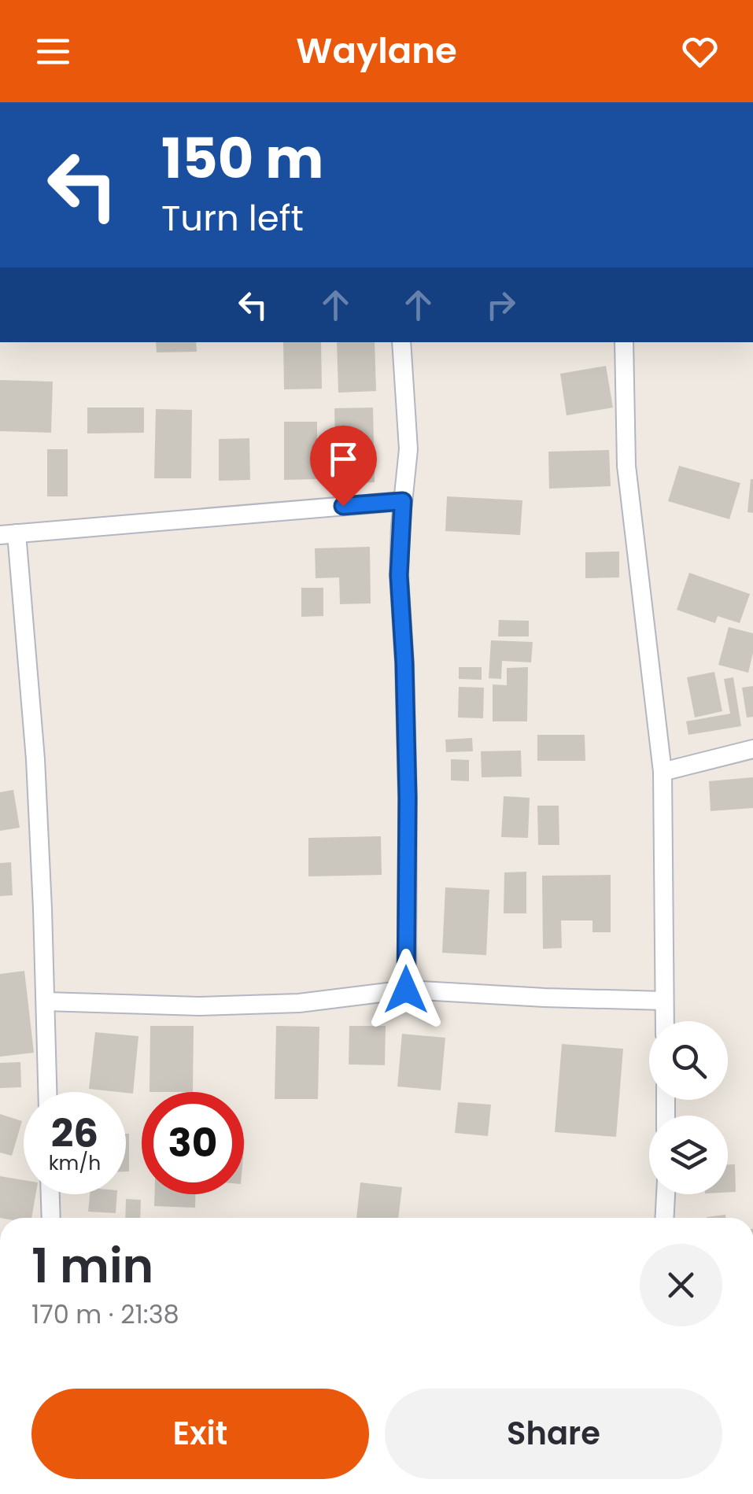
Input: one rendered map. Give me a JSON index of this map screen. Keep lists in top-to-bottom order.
{
  "page": {
    "header": "Waylane",
    "turn": ["150 m", "Turn left"],
    "speed": "26 km/h",
    "limit": "30",
    "heading": ["1 min", "170 m · 21:38"],
    "buttons": ["Exit", "Share"]
  }
}
